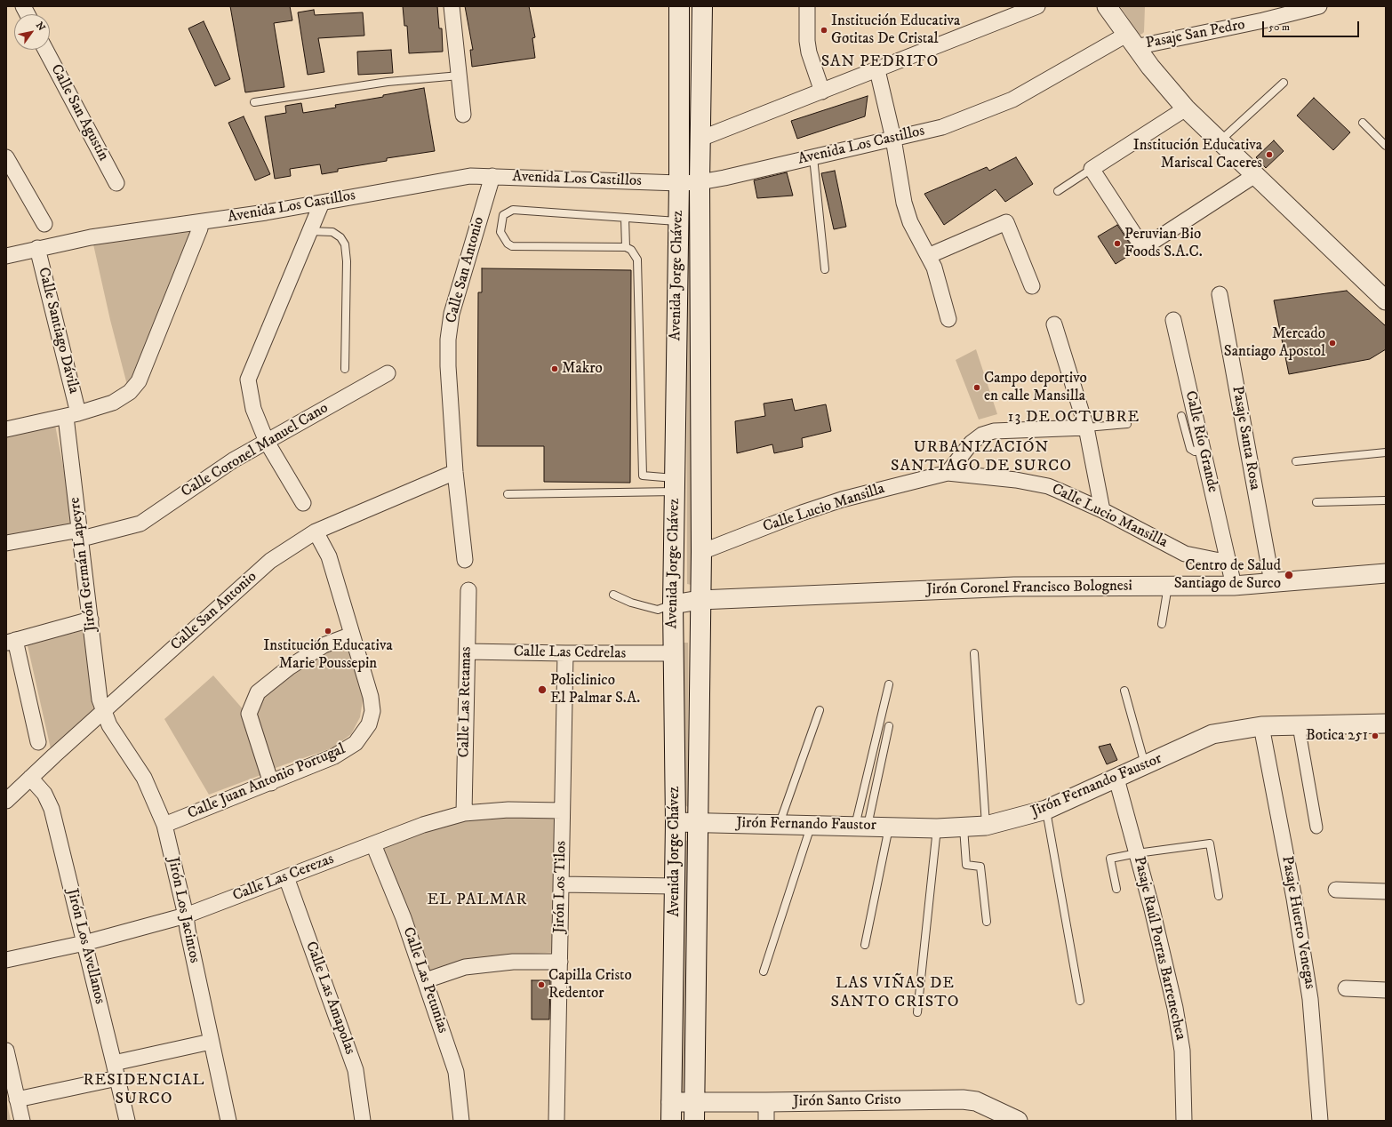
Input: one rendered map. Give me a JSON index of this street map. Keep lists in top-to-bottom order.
{
  "streets": {
    "main road": ["Avenida Jorge Chávez"],
    "street": [
      "Pasaje San Pedro",
      "Calle San Agustín",
      "Avenida Los Castillos",
      "Calle San Antonio",
      "Calle Santiago Dávila",
      "Pasaje Santa Rosa",
      "Calle Río Grande",
      "Calle Coronel Manuel Cano",
      "Calle Lucio Mansilla",
      "Jirón Germán Lapeyre",
      "Jirón Coronel Francisco Bolognesi",
      "Calle Las Cedrelas",
      "Calle Las Retamas",
      "Calle Juan Antonio Portugal",
      "Jirón Fernando Faustor",
      "Calle Las Cerezas",
      "Jirón Los Tilos",
      "Jirón Los Jacintos",
      "Pasaje Huerto Venegas",
      "Jirón Los Avellanos",
      "Pasaje Raúl Porras Barrenechea",
      "Calle Las Petunias",
      "Calle Las Amapolas",
      "Jirón Santo Cristo"
    ]
  },
  "crossings": [
    ["Pasaje San Pedro", "Avenida Los Castillos"],
    ["Avenida Los Castillos", "Calle San Antonio"],
    ["Avenida Los Castillos", "Avenida Jorge Chávez"],
    ["Avenida Los Castillos", "Calle Santiago Dávila"],
    ["Calle San Antonio", "Jirón Germán Lapeyre"],
    ["Calle San Antonio", "Calle Juan Antonio Portugal"],
    ["Calle San Antonio", "Jirón Los Jacintos"],
    ["Calle San Antonio", "Jirón Los Avellanos"],
    ["Avenida Jorge Chávez", "Calle Lucio Mansilla"],
    ["Avenida Jorge Chávez", "Jirón Coronel Francisco Bolognesi"],
    ["Avenida Jorge Chávez", "Calle Las Cedrelas"],
    ["Avenida Jorge Chávez", "Jirón Fernando Faustor"],
    ["Avenida Jorge Chávez", "Jirón Santo Cristo"],
    ["Calle Santiago Dávila", "Jirón Germán Lapeyre"],
    ["Pasaje Santa Rosa", "Jirón Coronel Francisco Bolognesi"],
    ["Calle Río Grande", "Calle Lucio Mansilla"],
    ["Calle Coronel Manuel Cano", "Jirón Germán Lapeyre"],
    ["Jirón Germán Lapeyre", "Jirón Los Jacintos"],
    ["Calle Las Cedrelas", "Calle Las Retamas"],
    ["Calle Las Cedrelas", "Jirón Los Tilos"],
    ["Calle Las Retamas", "Calle Las Cerezas"],
    ["Calle Juan Antonio Portugal", "Jirón Los Jacintos"],
    ["Jirón Fernando Faustor", "Pasaje Huerto Venegas"],
    ["Jirón Fernando Faustor", "Pasaje Raúl Porras Barrenechea"],
    ["Calle Las Cerezas", "Jirón Los Tilos"],
    ["Calle Las Cerezas", "Jirón Los Jacintos"],
    ["Calle Las Cerezas", "Jirón Los Avellanos"],
    ["Calle Las Cerezas", "Calle Las Petunias"],
    ["Calle Las Cerezas", "Calle Las Amapolas"]
  ],
  "districts": [
    "SAN PEDRITO",
    "13 DE OCTUBRE",
    "URBANIZACIÓN SANTIAGO DE SURCO",
    "EL PALMAR",
    "LAS VIÑAS DE SANTO CRISTO",
    "RESIDENCIAL SURCO"
  ],
  "places": [
    "Institución Educativa Gotitas De Cristal",
    "Institución Educativa Mariscal Caceres",
    "Peruvian Bio Foods S.A.C.",
    "Mercado Santiago Apostol",
    "Makro",
    "Campo deportivo en calle Mansilla",
    "Centro de Salud Santiago de Surco",
    "Institución Educativa Marie Poussepin",
    "Policlinico El Palmar S.A.",
    "Botica 251",
    "Capilla Cristo Redentor"
  ],
  "scale_bar": "50 m",
  "north": "top right"
}
